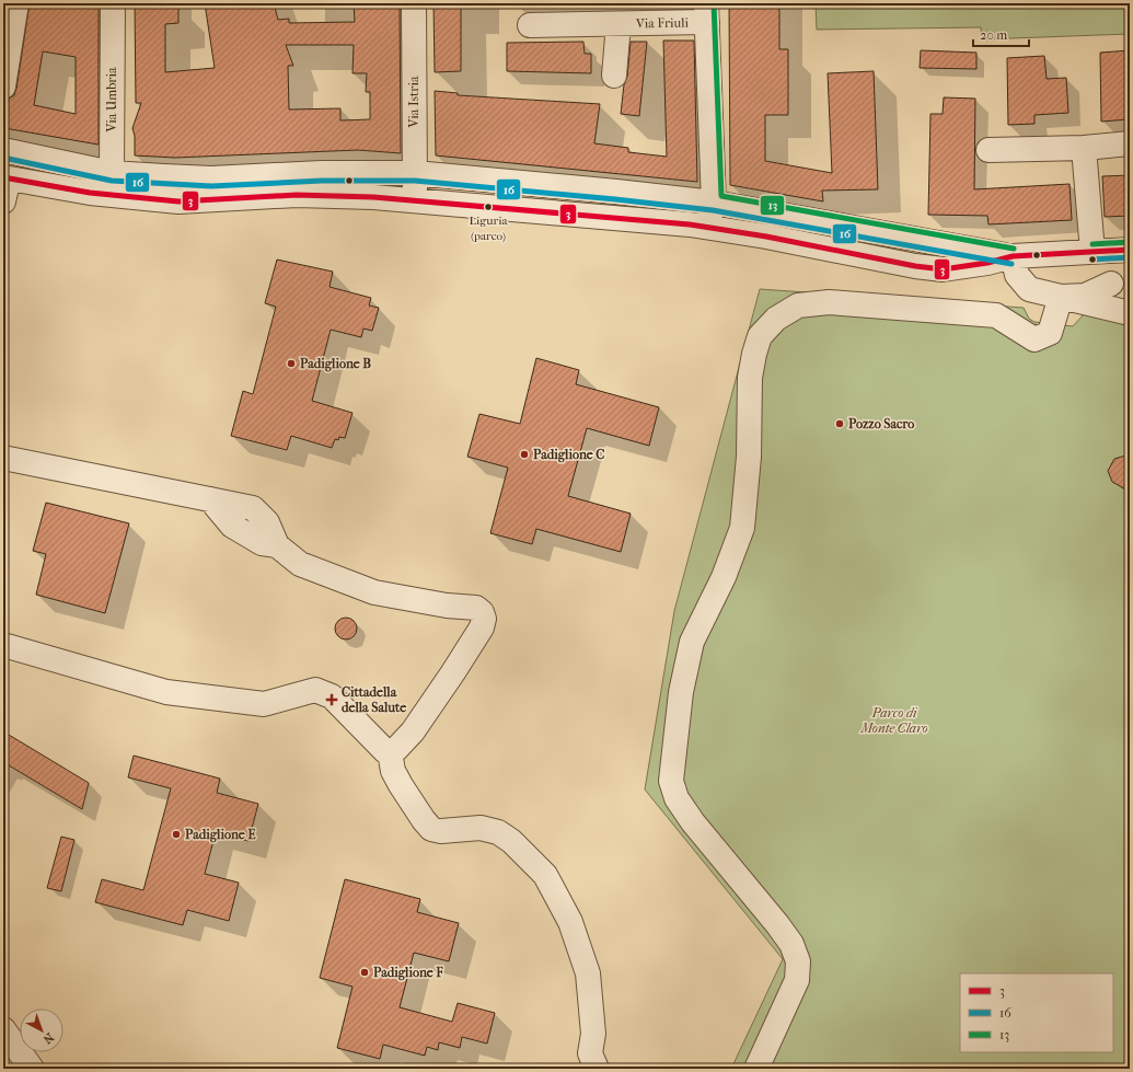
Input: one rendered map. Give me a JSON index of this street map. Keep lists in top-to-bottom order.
{
  "streets": {
    "street": ["Via Friuli", "Via Umbria", "Via Istria"]
  },
  "parks": ["Parco di Monte Claro"],
  "places": {
    "other": [
      "Liguria (parco)",
      "Padiglione B",
      "Pozzo Sacro",
      "Padiglione C",
      "Padiglione E",
      "Padiglione F"
    ],
    "health": ["Cittadella della Salute"]
  },
  "lines": ["transit line 13", "transit line 16", "transit line 3"],
  "legend": ["3", "16", "13"],
  "scale_bar": "20 m",
  "north": "bottom right"
}
